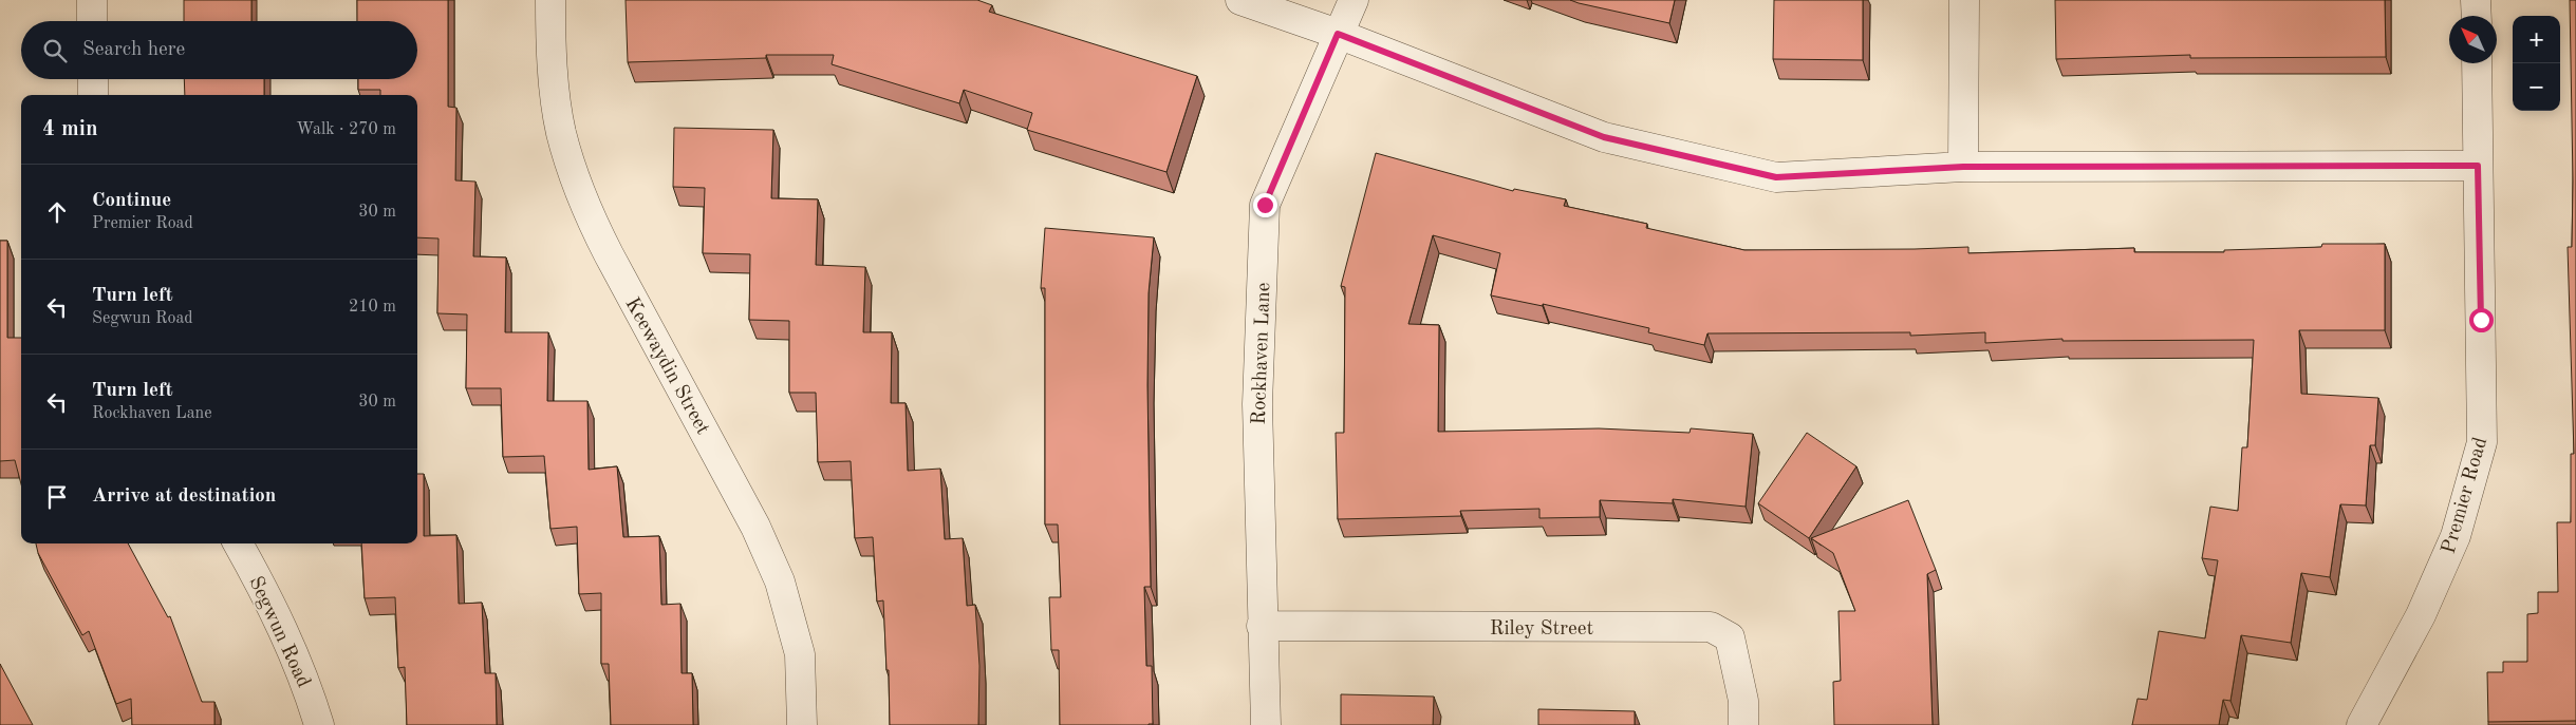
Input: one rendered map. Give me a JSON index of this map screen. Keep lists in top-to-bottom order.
{
  "streets": {
    "street": [
      "Rockhaven Lane",
      "Keewaydin Street",
      "Premier Road",
      "Riley Street",
      "Segwun Road"
    ]
  },
  "crossings": [
    ["Rockhaven Lane", "Riley Street"]
  ],
  "north": "top left",
  "page": {
    "map_buttons": ["+", "−"],
    "search": "Search here",
    "heading": ["4 min", "Walk · 270 m"],
    "list": [
      ["Continue", "Premier Road", "30 m"],
      ["Turn left", "Segwun Road", "210 m"],
      ["Turn left", "Rockhaven Lane", "30 m"],
      "Arrive at destination"
    ]
  }
}
